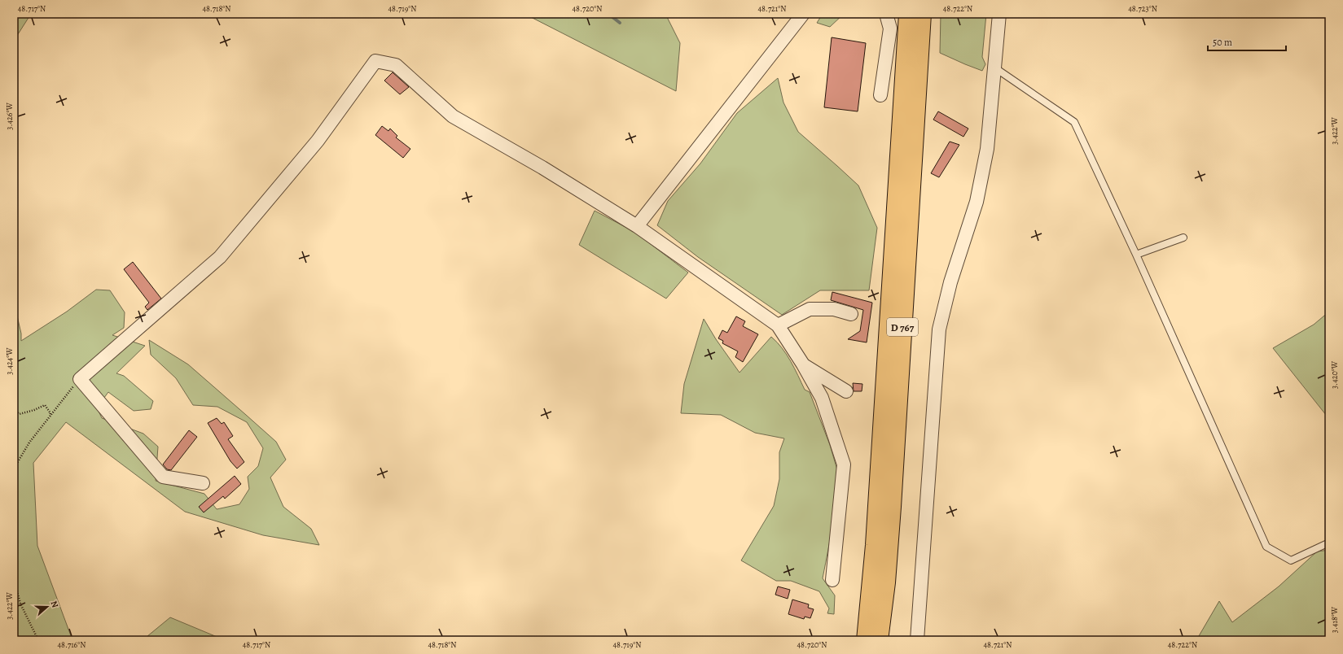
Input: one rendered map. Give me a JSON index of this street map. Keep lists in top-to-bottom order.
{
  "streets": {
    "highway": ["D 767"]
  },
  "scale_bar": "50 m",
  "north": "right",
  "coordinates": [
    "48.717°N",
    "48.718°N",
    "48.719°N",
    "48.720°N",
    "48.721°N",
    "48.722°N",
    "48.723°N",
    "3.426°W",
    "3.422°W",
    "3.424°W",
    "3.420°W",
    "3.418°W",
    "48.716°N"
  ]
}
